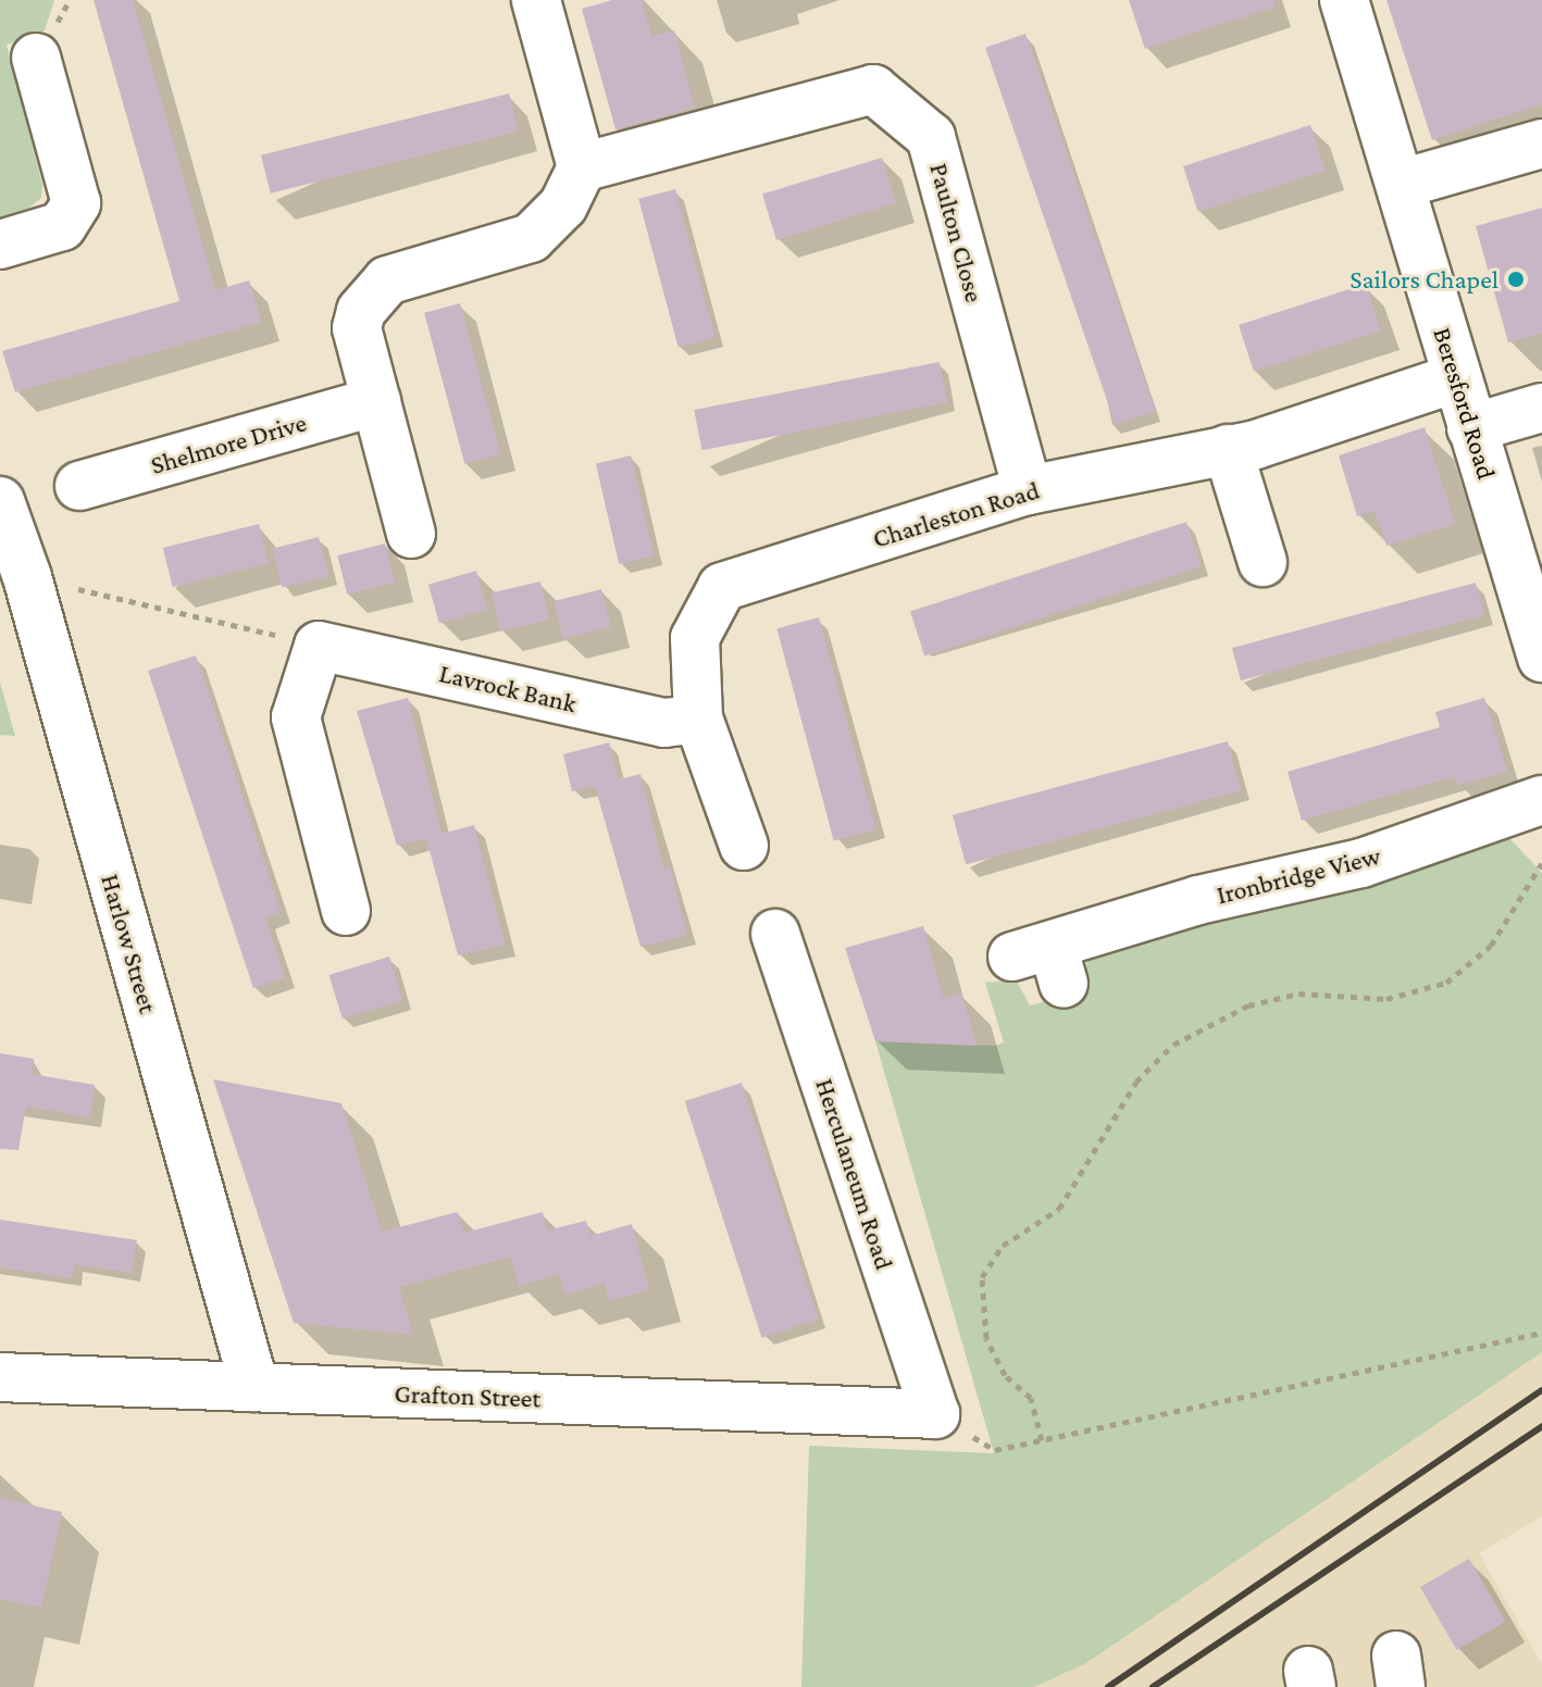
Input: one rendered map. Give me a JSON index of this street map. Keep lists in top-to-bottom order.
{
  "streets": {
    "street": [
      "Paulton Close",
      "Beresford Road",
      "Shelmore Drive",
      "Charleston Road",
      "Lavrock Bank",
      "Ironbridge View",
      "Harlow Street",
      "Herculaneum Road",
      "Grafton Street"
    ]
  },
  "crossings": [
    ["Paulton Close", "Charleston Road"],
    ["Beresford Road", "Charleston Road"],
    ["Charleston Road", "Lavrock Bank"],
    ["Harlow Street", "Grafton Street"],
    ["Herculaneum Road", "Grafton Street"]
  ],
  "places": ["Sailors Chapel"]
}
